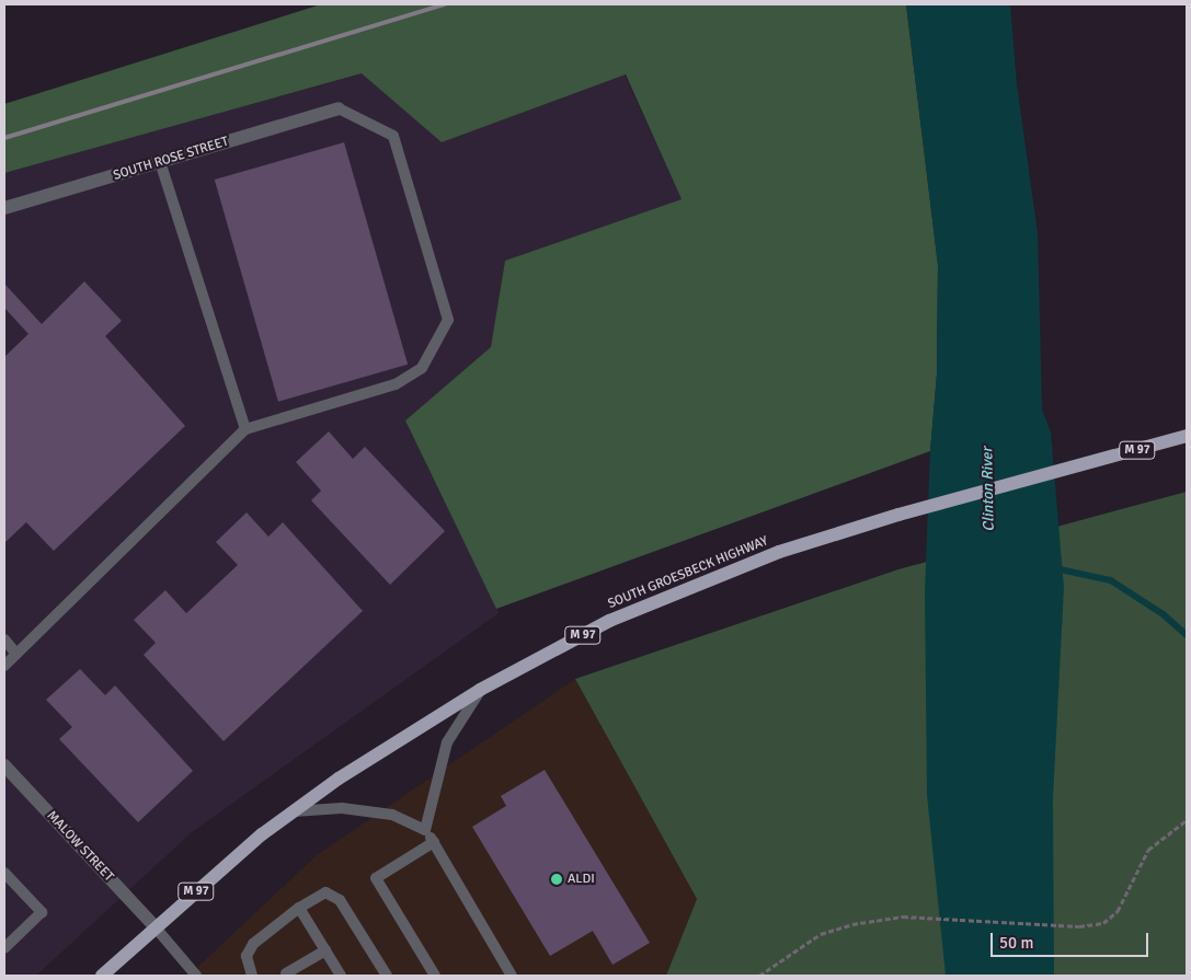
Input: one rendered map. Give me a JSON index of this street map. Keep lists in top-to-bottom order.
{
  "streets": {
    "main road": ["M 97", "SOUTH GROESBECK HIGHWAY"],
    "street": ["SOUTH ROSE STREET", "MALOW STREET"]
  },
  "crossings": [
    ["SOUTH GROESBECK HIGHWAY", "MALOW STREET"]
  ],
  "water": ["Clinton River"],
  "places": ["ALDI"],
  "scale_bar": "50 m"
}
